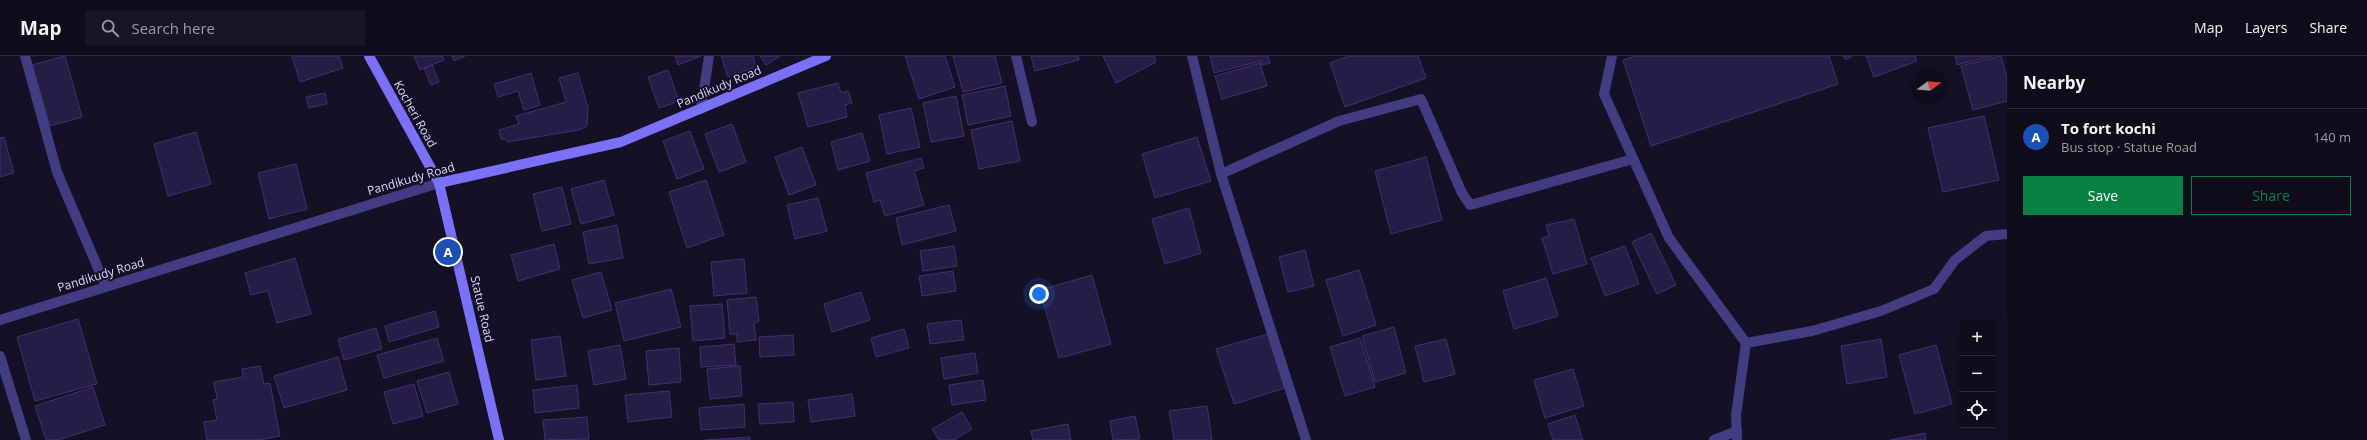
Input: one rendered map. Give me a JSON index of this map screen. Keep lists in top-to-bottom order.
{
  "streets": {
    "main road": ["Pandikudy Road", "Kocheri Road", "Statue Road"]
  },
  "crossings": [
    ["Pandikudy Road", "Kocheri Road"],
    ["Pandikudy Road", "Statue Road"],
    ["Kocheri Road", "Statue Road"]
  ],
  "north": "right",
  "page": {
    "header": "Map",
    "search": "Search here",
    "nav": ["Map", "Layers", "Share"],
    "heading": "Nearby",
    "list": [
      {
        "mark": "A",
        "name": "To fort kochi",
        "note": "Bus stop · Statue Road",
        "value": "140 m"
      }
    ],
    "buttons": ["Save", "Share"],
    "pins": "A",
    "map_buttons": ["+", "−"]
  }
}
